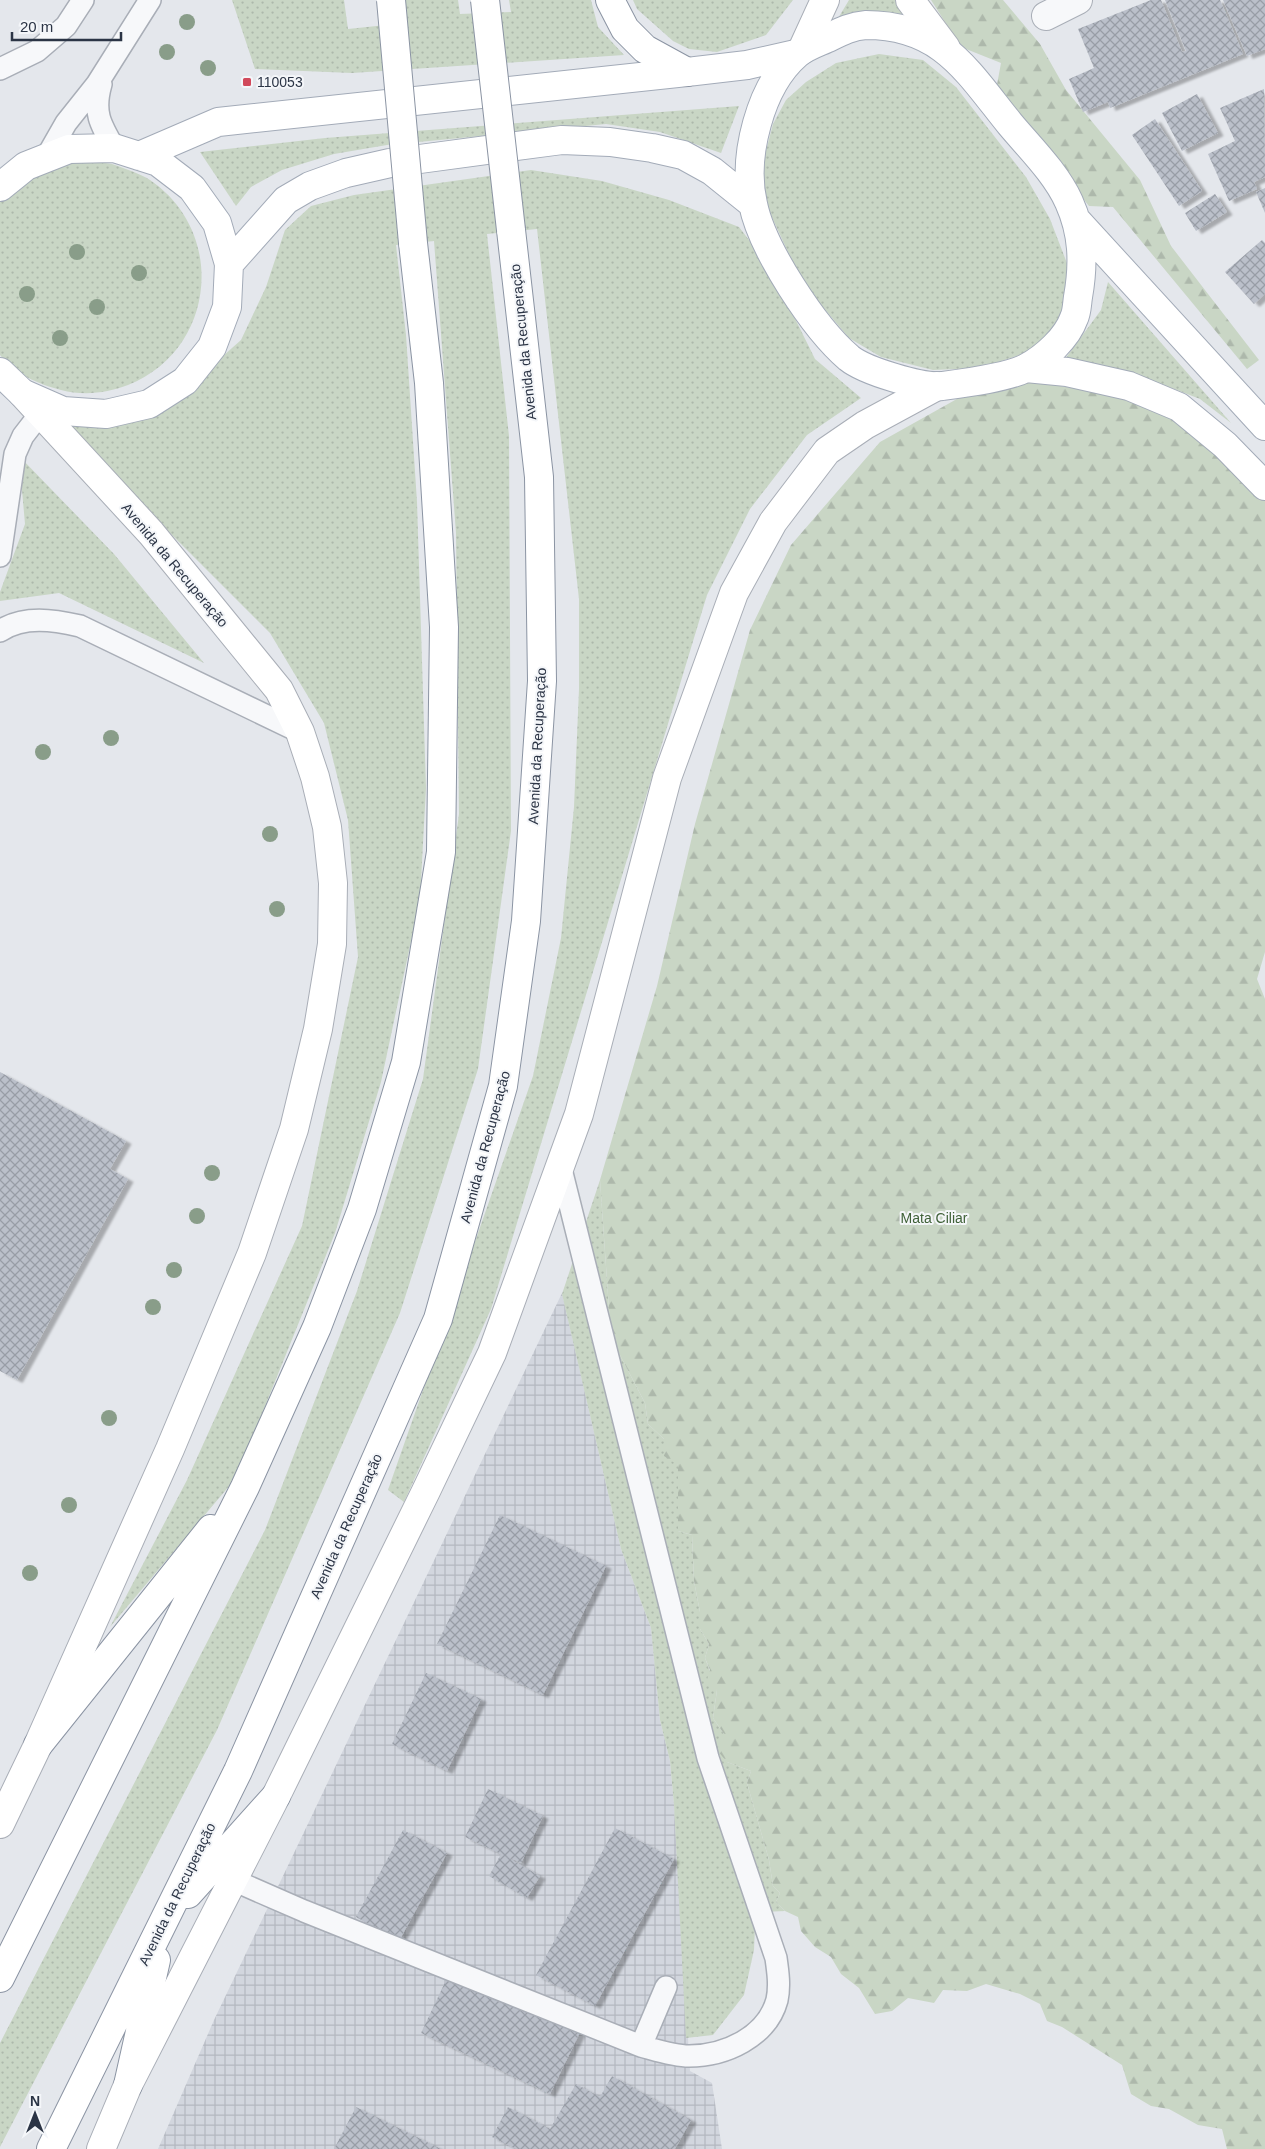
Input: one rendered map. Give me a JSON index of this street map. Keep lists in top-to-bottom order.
{
  "streets": {
    "main road": ["Avenida da Recuperação"]
  },
  "parks": ["Mata Ciliar"],
  "places": {
    "transit": ["110053"]
  },
  "scale_bar": "20 m",
  "north": "top"
}
